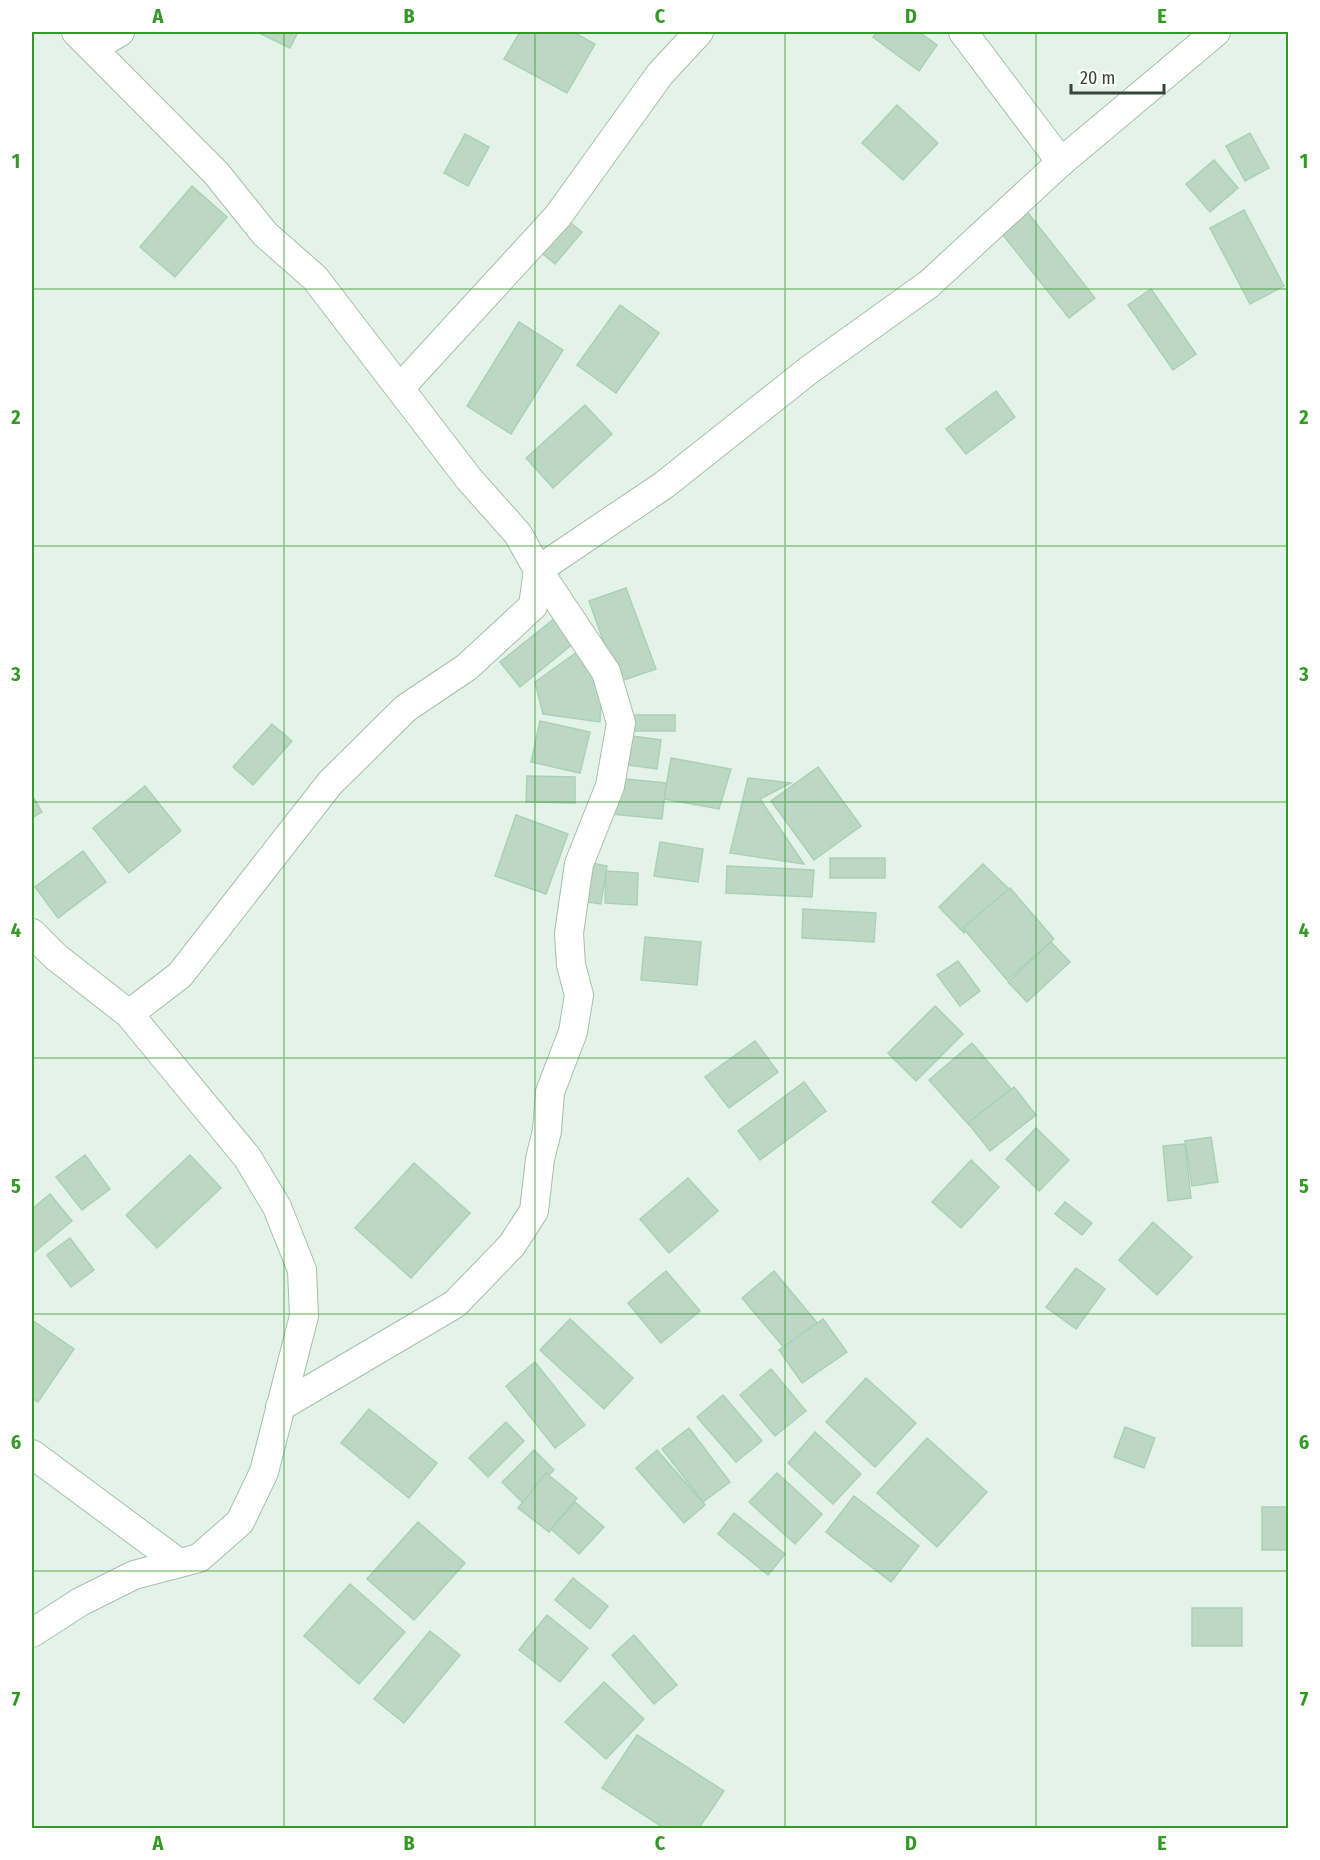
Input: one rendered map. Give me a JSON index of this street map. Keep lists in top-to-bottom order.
{
  "scale_bar": "20 m",
  "grid": {
    "columns": [
      "A",
      "B",
      "C",
      "D",
      "E"
    ],
    "rows": [
      "1",
      "2",
      "3",
      "4",
      "5",
      "6",
      "7"
    ]
  }
}
